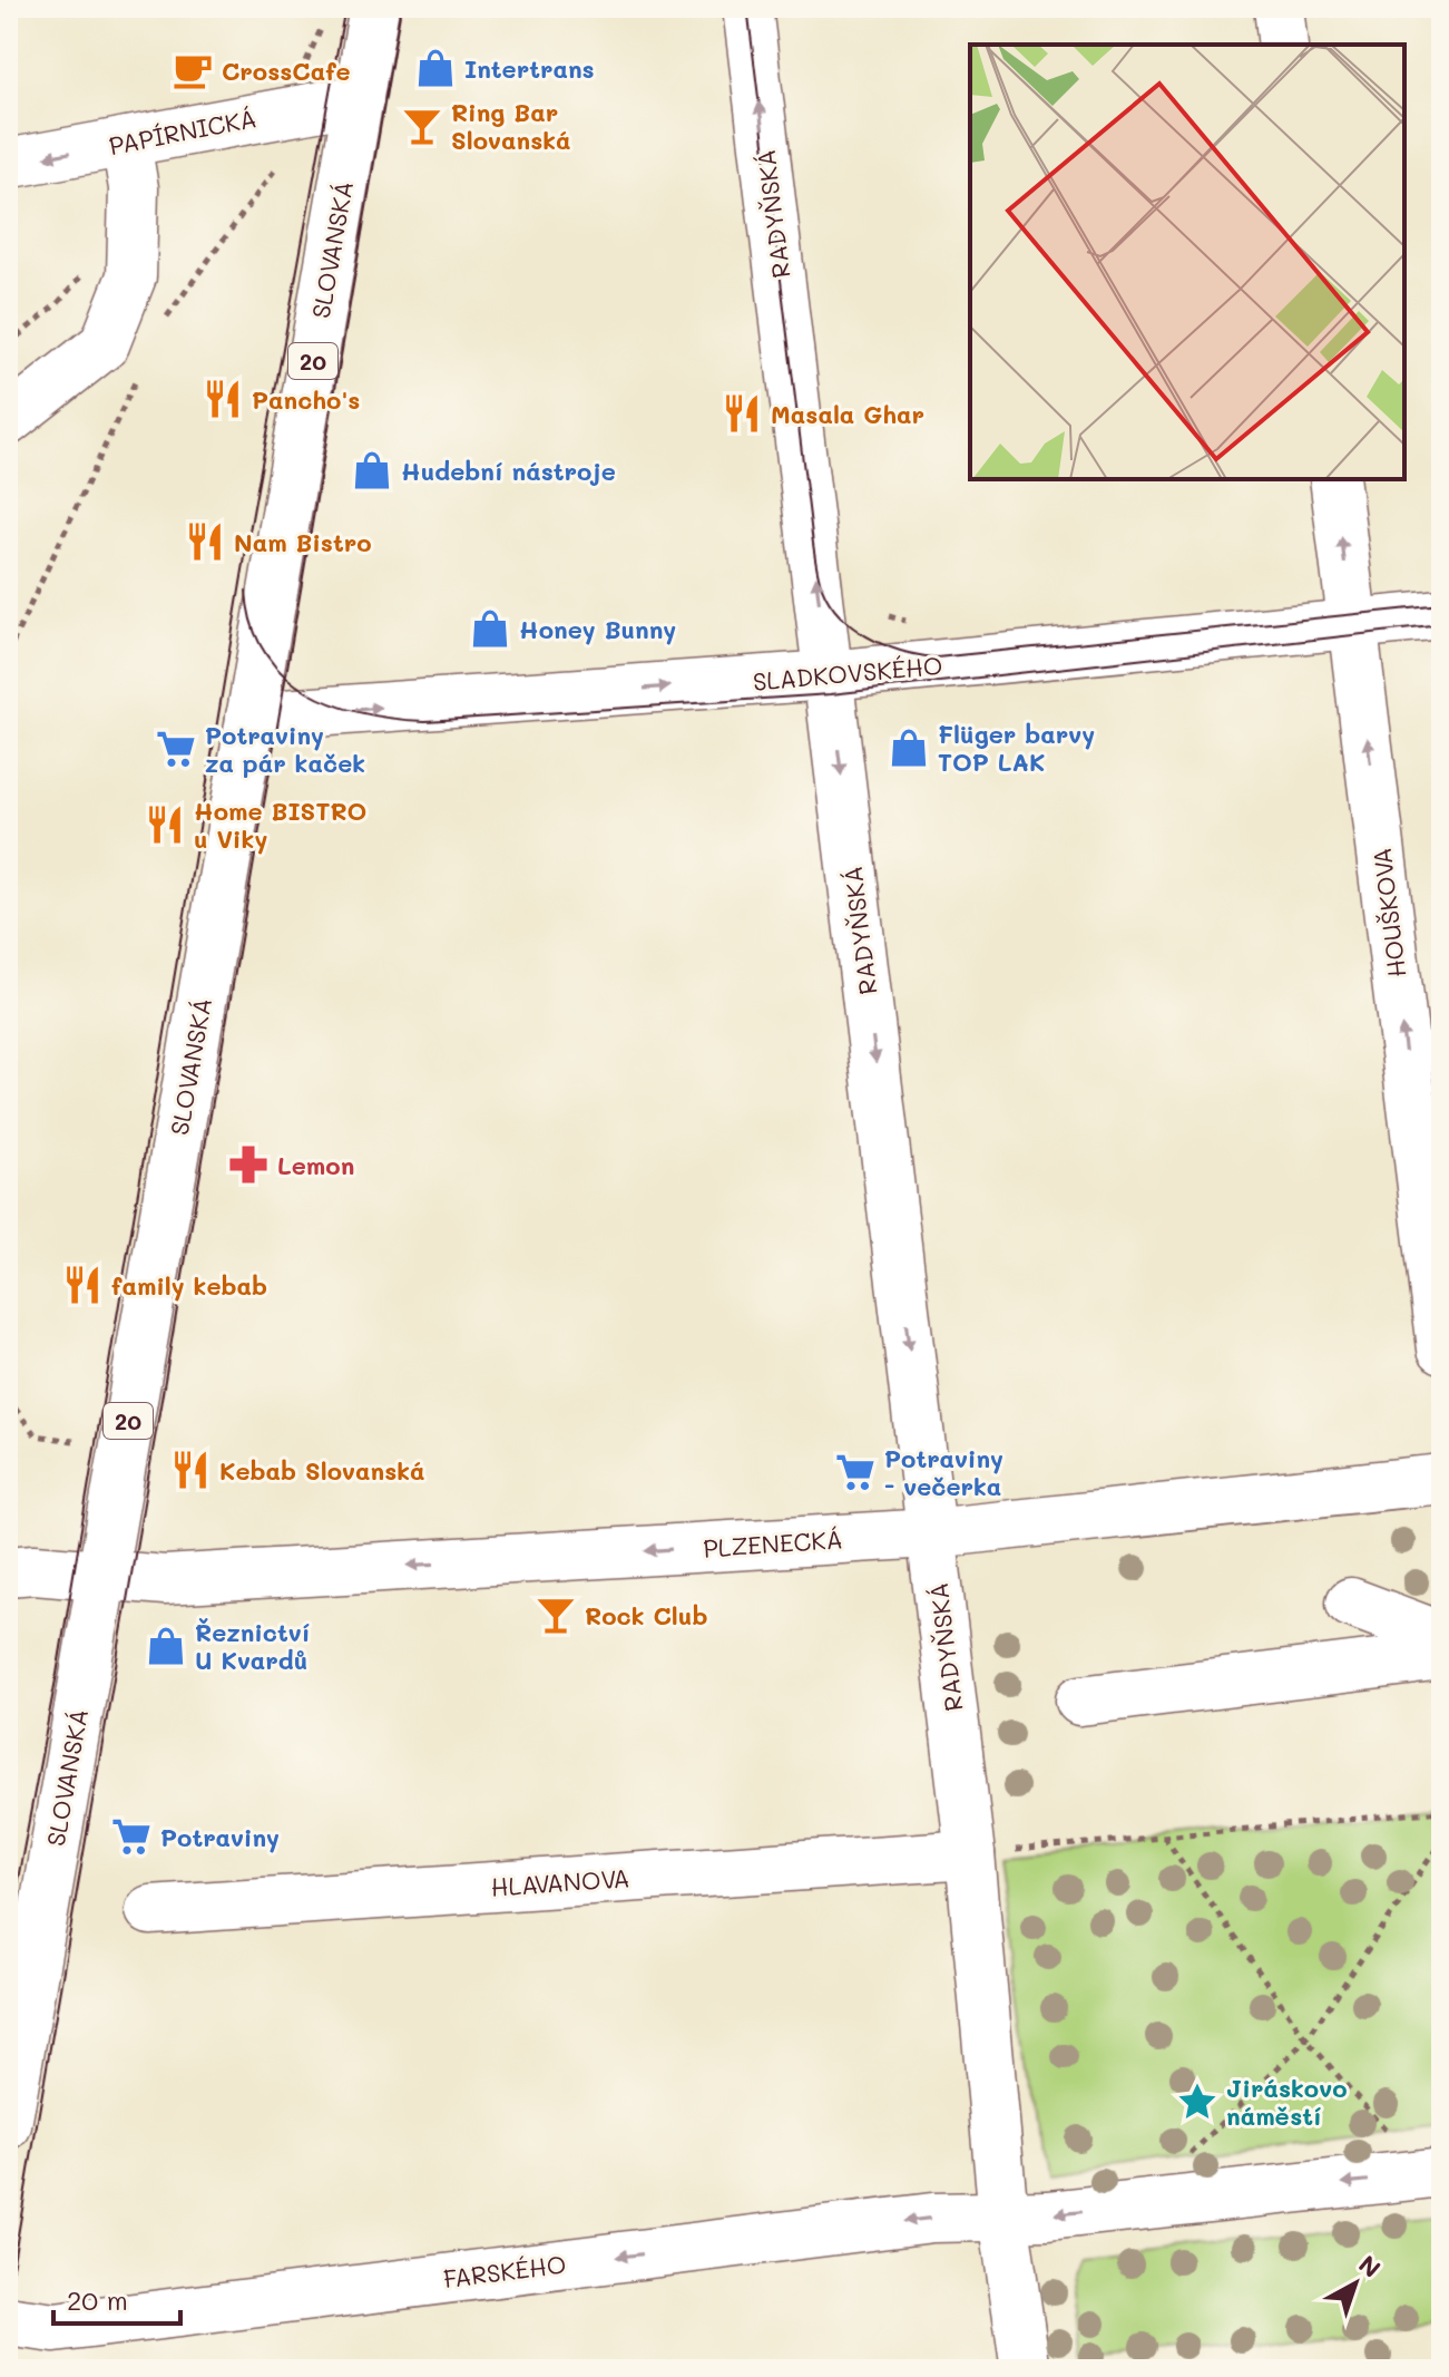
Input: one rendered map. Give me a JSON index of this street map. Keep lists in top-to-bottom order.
{
  "streets": {
    "street": [
      "PAPÍRNICKÁ",
      "RADYŇSKÁ",
      "SLOVANSKÁ",
      "20",
      "SLADKOVSKÉHO",
      "HOUŠKOVA",
      "PLZENECKÁ",
      "HLAVANOVA",
      "FARSKÉHO"
    ]
  },
  "crossings": [
    ["PAPÍRNICKÁ", "SLOVANSKÁ"],
    ["RADYŇSKÁ", "SLADKOVSKÉHO"],
    ["RADYŇSKÁ", "PLZENECKÁ"],
    ["RADYŇSKÁ", "HLAVANOVA"],
    ["SLOVANSKÁ", "SLADKOVSKÉHO"],
    ["SLOVANSKÁ", "PLZENECKÁ"],
    ["SLADKOVSKÉHO", "HOUŠKOVA"]
  ],
  "one_way": [
    "SLADKOVSKÉHO",
    "HOUŠKOVA",
    "PLZENECKÁ",
    "FARSKÉHO"
  ],
  "places": {
    "shop": [
      "Intertrans",
      "Hudební nástroje",
      "Honey Bunny",
      "Flüger barvy TOP LAK",
      "Řeznictví U Kvardů"
    ],
    "cafe": ["CrossCafe"],
    "bar": ["Ring Bar Slovanská", "Rock Club"],
    "restaurant": [
      "Pancho's",
      "Masala Ghar",
      "Nam Bistro",
      "Home BISTRO u Viky",
      "family kebab",
      "Kebab Slovanská"
    ],
    "supermarket": ["Potraviny za pár kaček", "Potraviny - večerka", "Potraviny"],
    "pharmacy": ["Lemon"],
    "place": ["Jiráskovo náměstí"]
  },
  "scale_bar": "20 m",
  "north": "top right"
}
